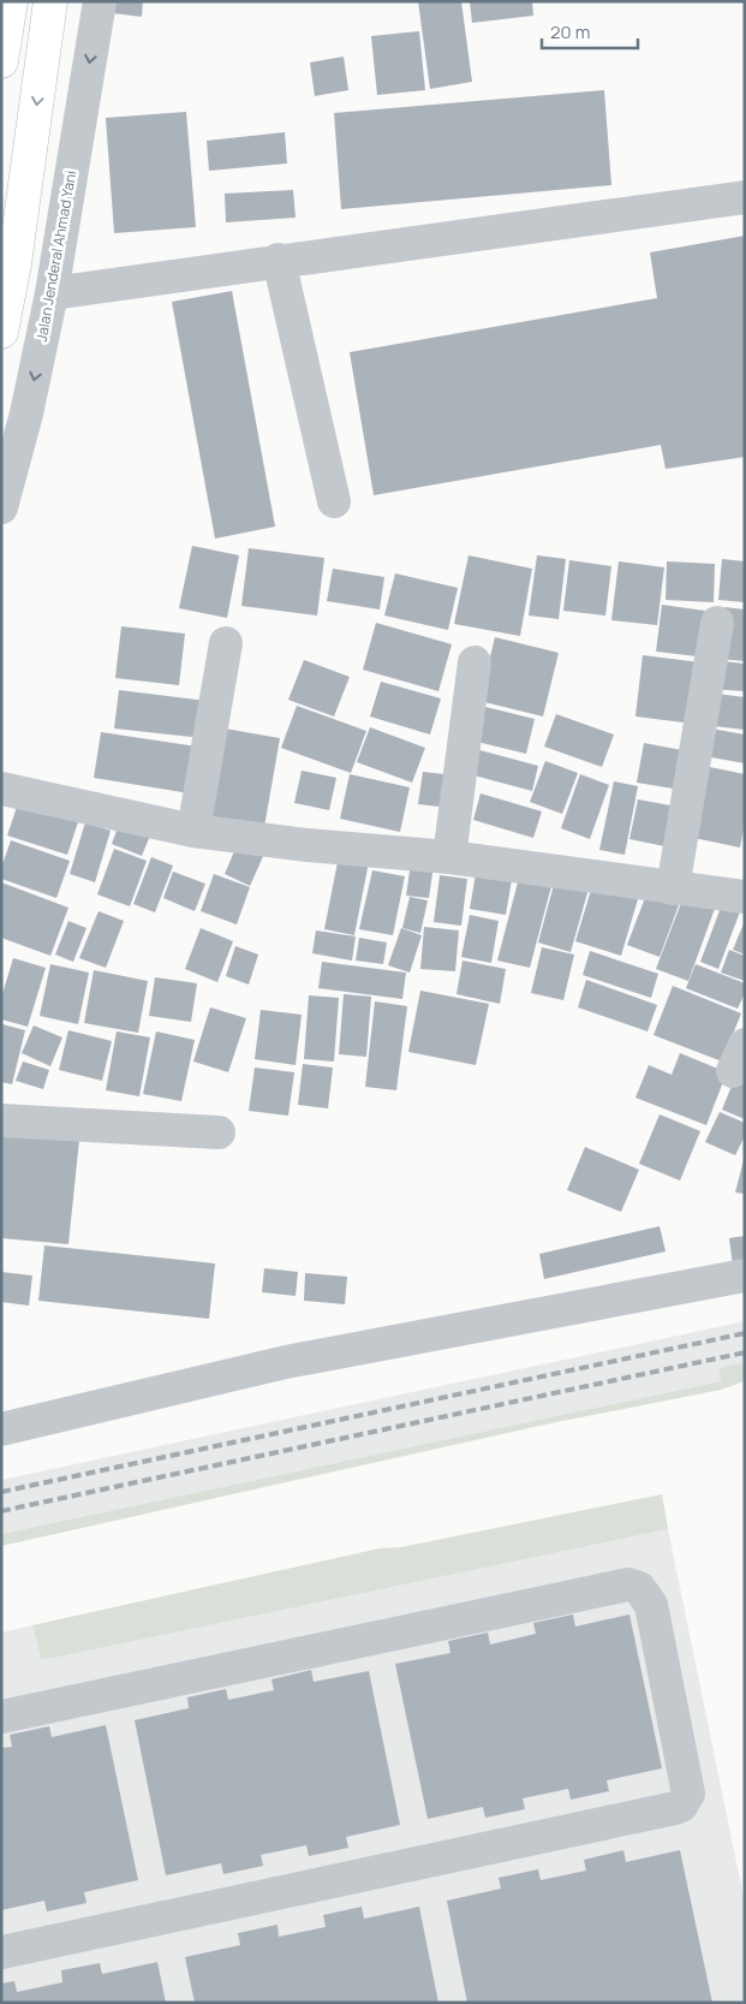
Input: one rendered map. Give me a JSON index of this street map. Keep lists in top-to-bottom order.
{
  "streets": {
    "street": ["Jalan Jenderal Ahmad Yani"]
  },
  "scale_bar": "20 m"
}
